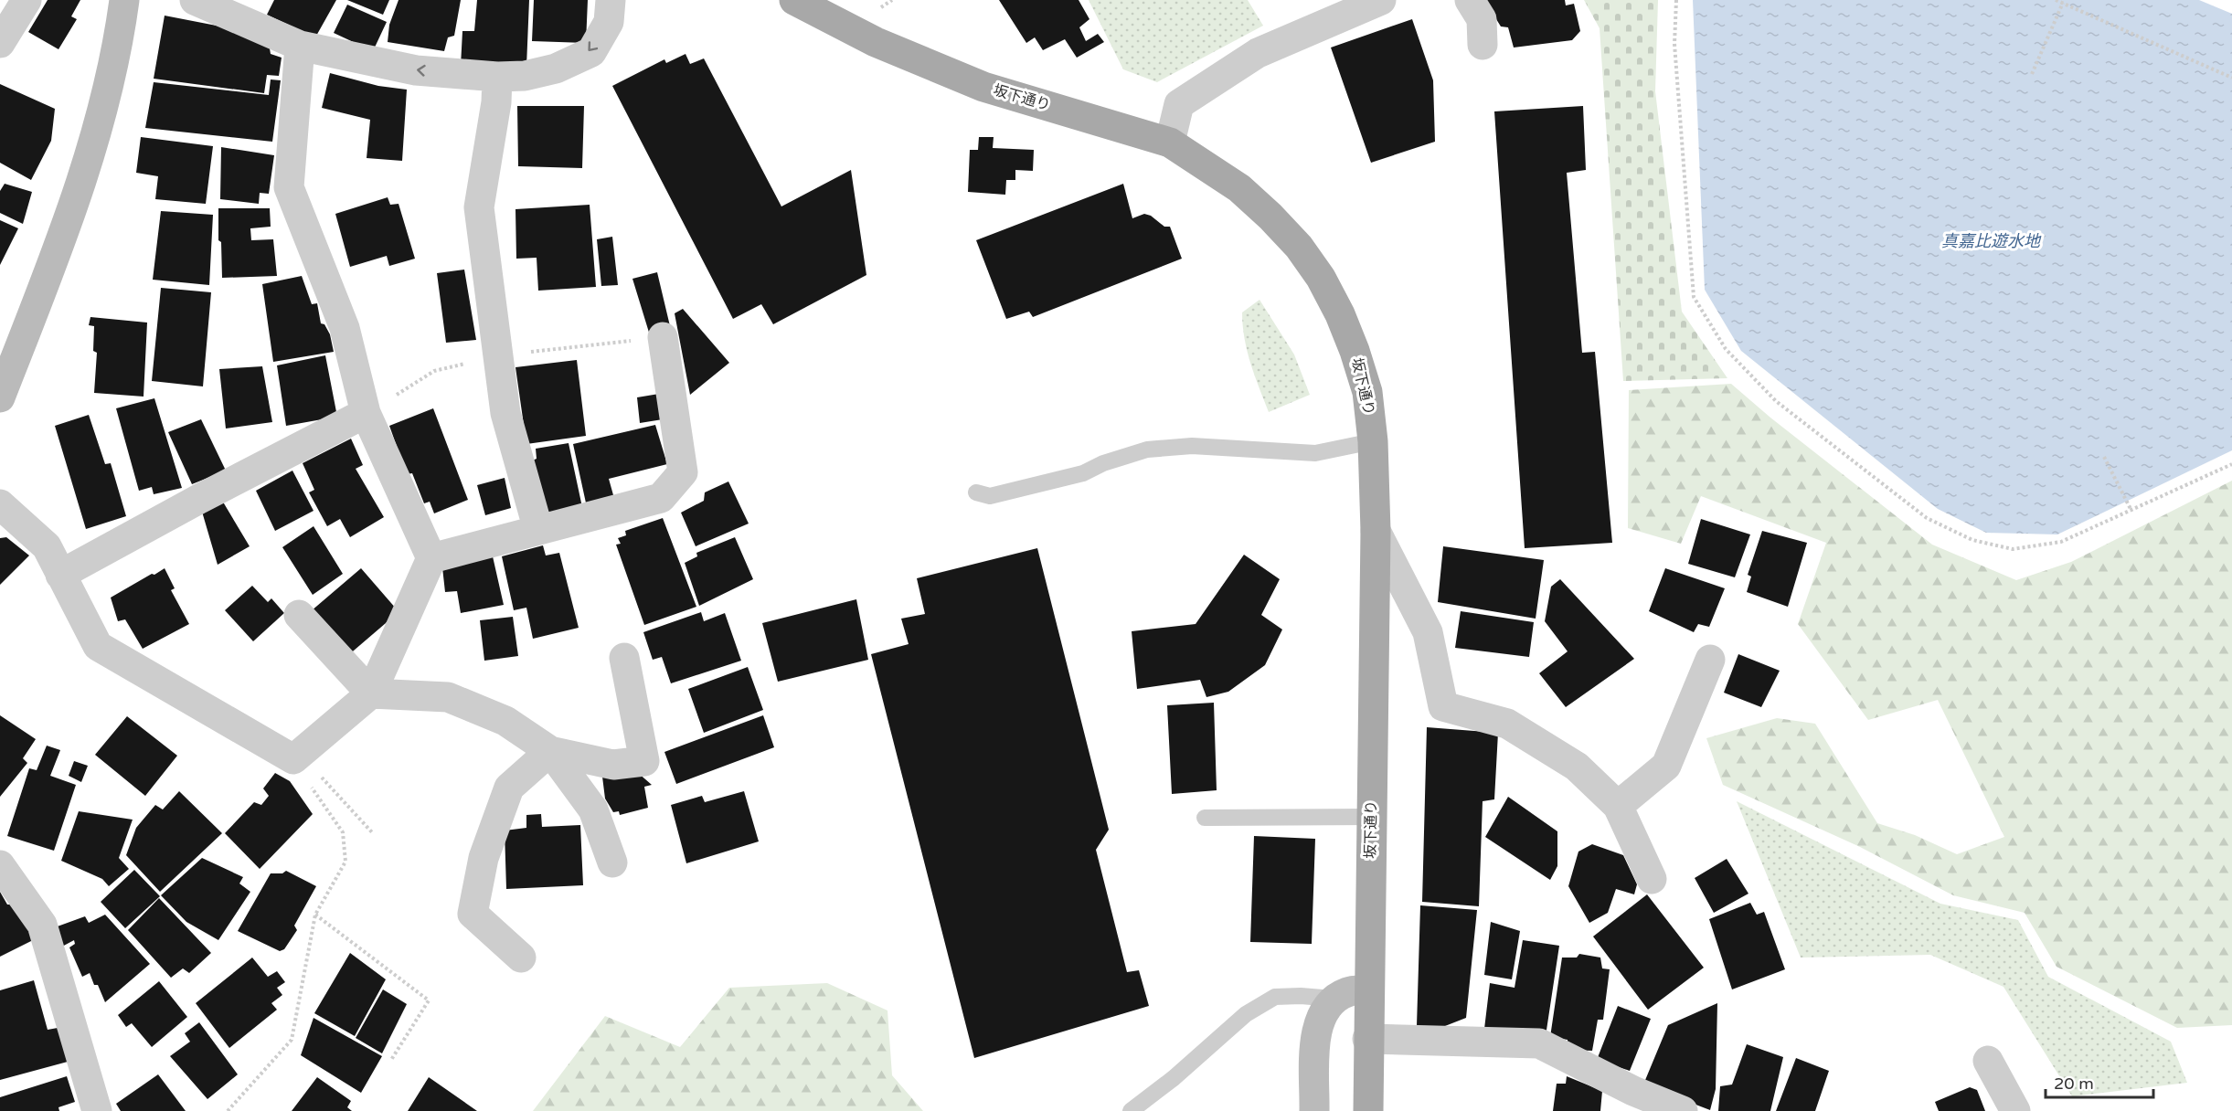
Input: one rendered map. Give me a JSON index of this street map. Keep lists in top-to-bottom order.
{
  "streets": {
    "main road": ["坂下通り"]
  },
  "water": ["真嘉比遊水地"],
  "scale_bar": "20 m"
}
